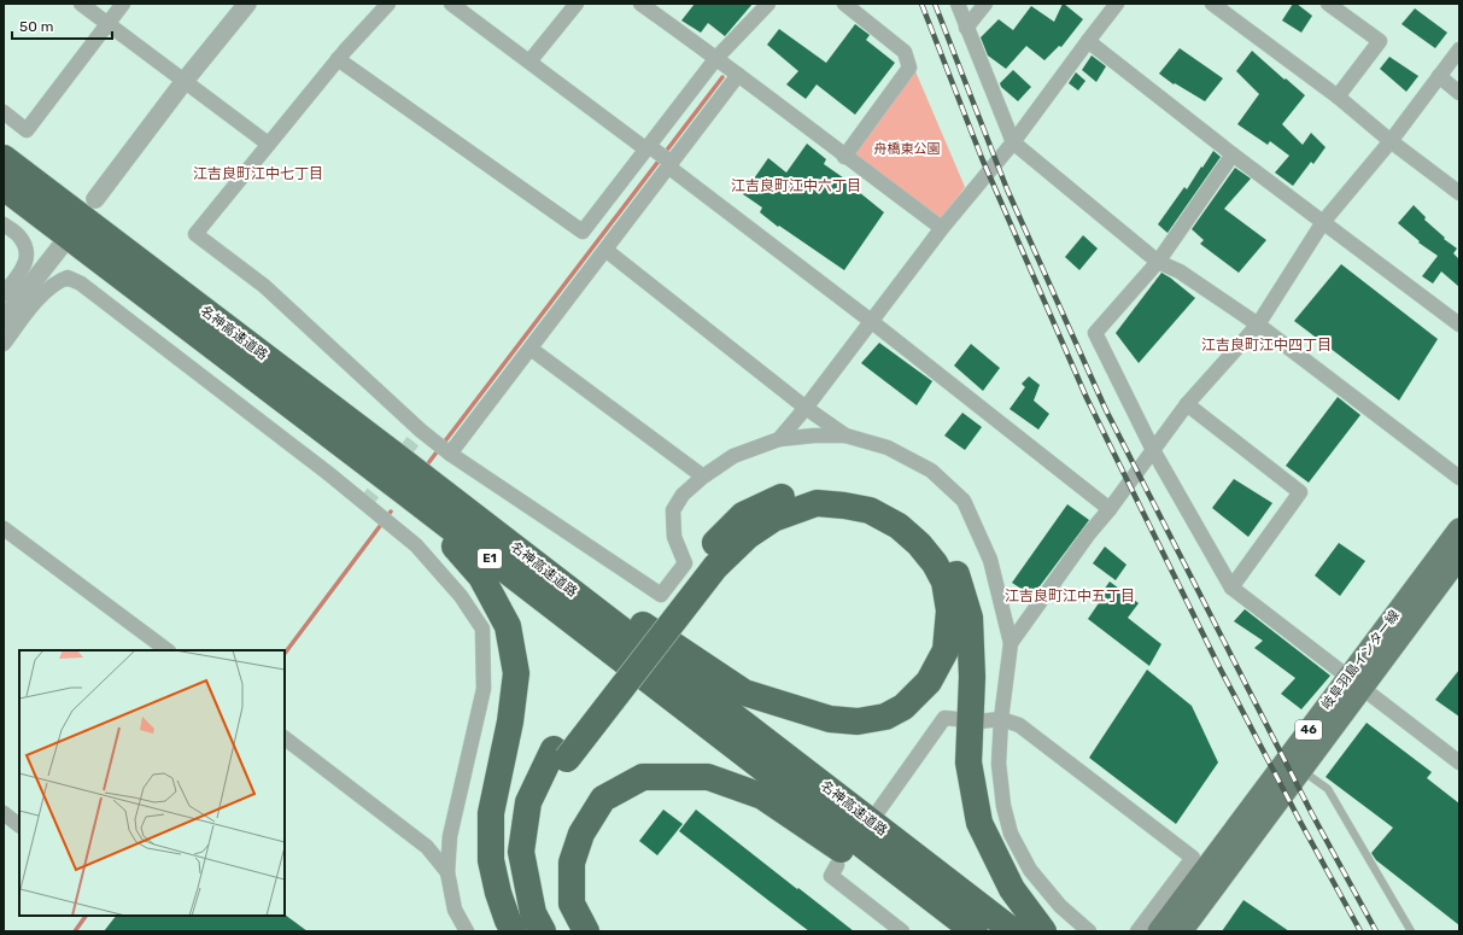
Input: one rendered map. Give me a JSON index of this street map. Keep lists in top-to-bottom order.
{
  "streets": {
    "highway": ["名神高速道路", "E1"],
    "main road": ["岐阜羽島インター線", "46"]
  },
  "districts": [
    "江吉良町江中七丁目",
    "江吉良町江中六丁目",
    "江吉良町江中四丁目",
    "江吉良町江中五丁目"
  ],
  "parks": ["舟橋東公園"],
  "scale_bar": "50 m"
}
